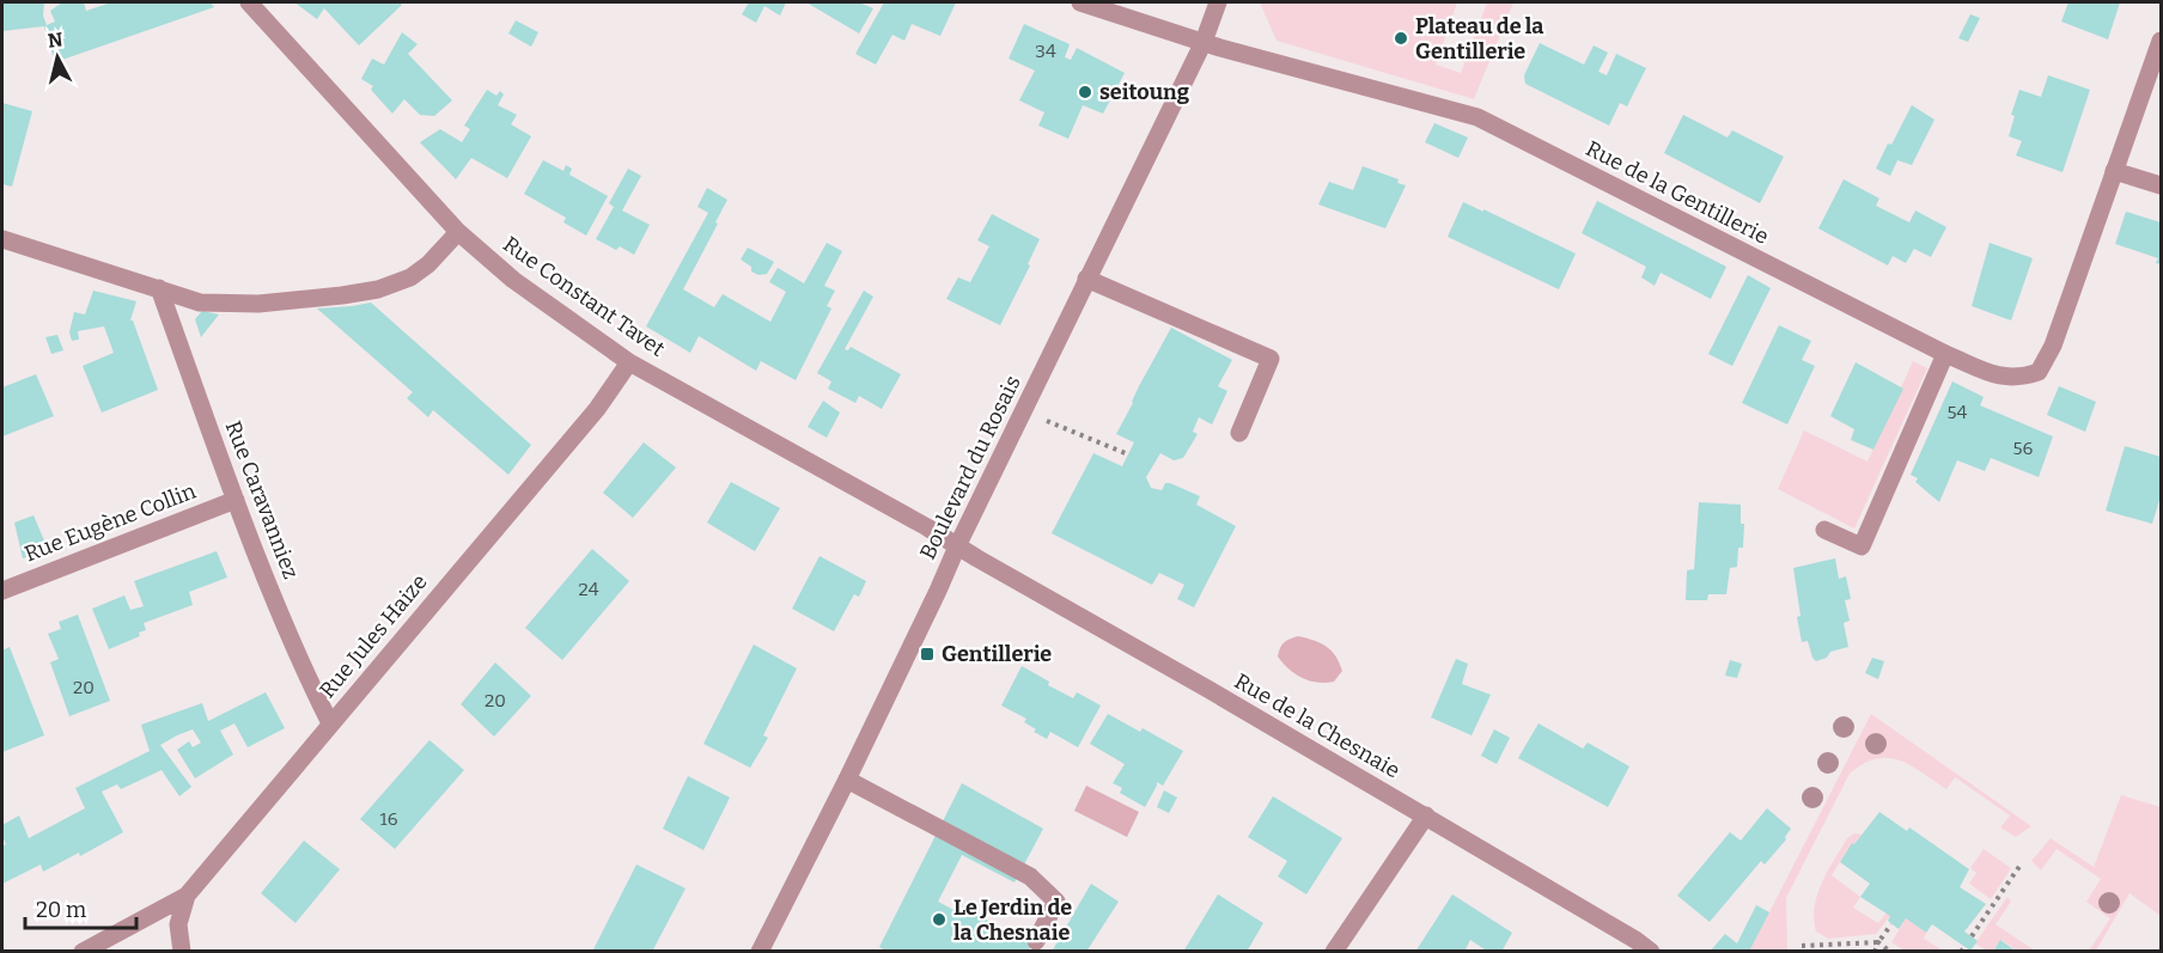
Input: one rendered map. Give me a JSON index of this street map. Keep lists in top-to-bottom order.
{
  "streets": {
    "street": [
      "Rue de la Gentillerie",
      "Rue Constant Tavet",
      "Boulevard du Rosais",
      "Rue Caravanniez",
      "Rue Eugène Collin",
      "Rue Jules Haize",
      "Rue de la Chesnaie"
    ]
  },
  "crossings": [
    ["Rue de la Gentillerie", "Boulevard du Rosais"],
    ["Rue Constant Tavet", "Boulevard du Rosais"],
    ["Rue Constant Tavet", "Rue Jules Haize"],
    ["Rue Constant Tavet", "Rue de la Chesnaie"],
    ["Boulevard du Rosais", "Rue de la Chesnaie"],
    ["Rue Caravanniez", "Rue Eugène Collin"],
    ["Rue Caravanniez", "Rue Jules Haize"]
  ],
  "places": {
    "other": ["Plateau de la Gentillerie", "seitoung", "Le Jerdin de la Chesnaie"],
    "transit": ["Gentillerie"]
  },
  "house_numbers": [
    "34",
    "54",
    "56",
    "24",
    "20",
    "20",
    "16"
  ],
  "scale_bar": "20 m",
  "north": "top"
}
